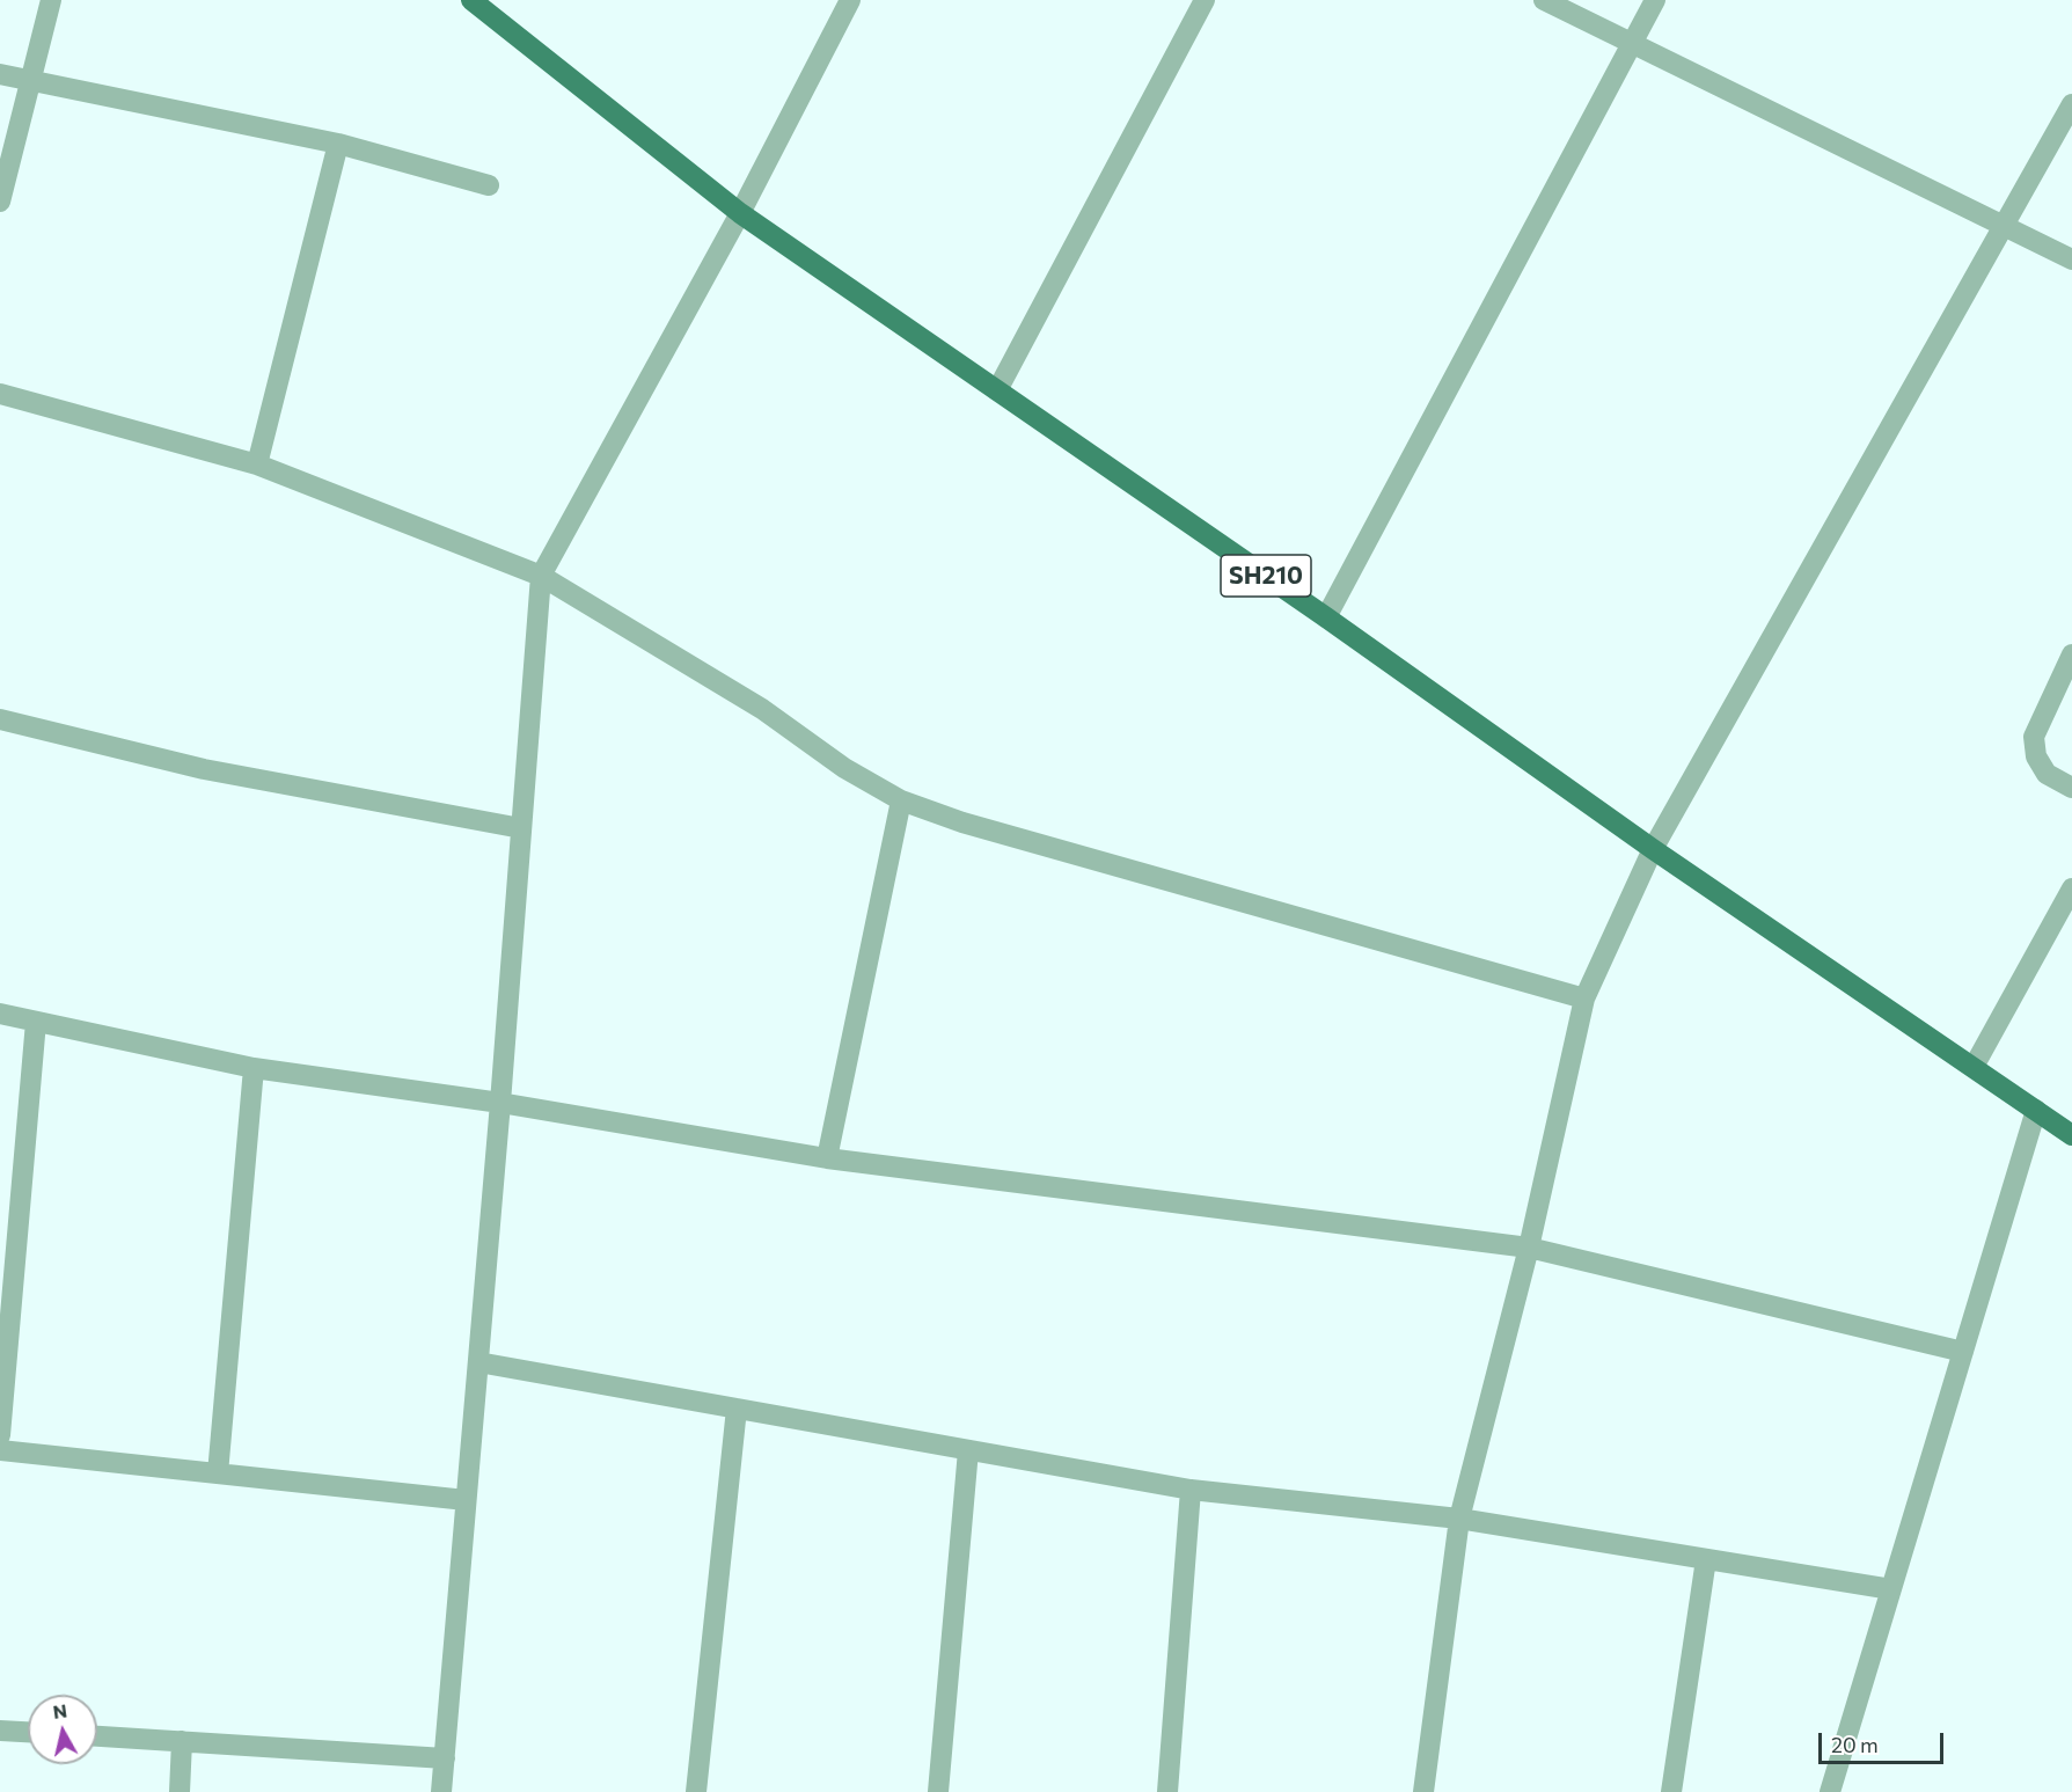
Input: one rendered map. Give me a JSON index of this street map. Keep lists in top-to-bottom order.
{
  "streets": {
    "main road": ["SH210"]
  },
  "scale_bar": "20 m",
  "north": "top"
}
